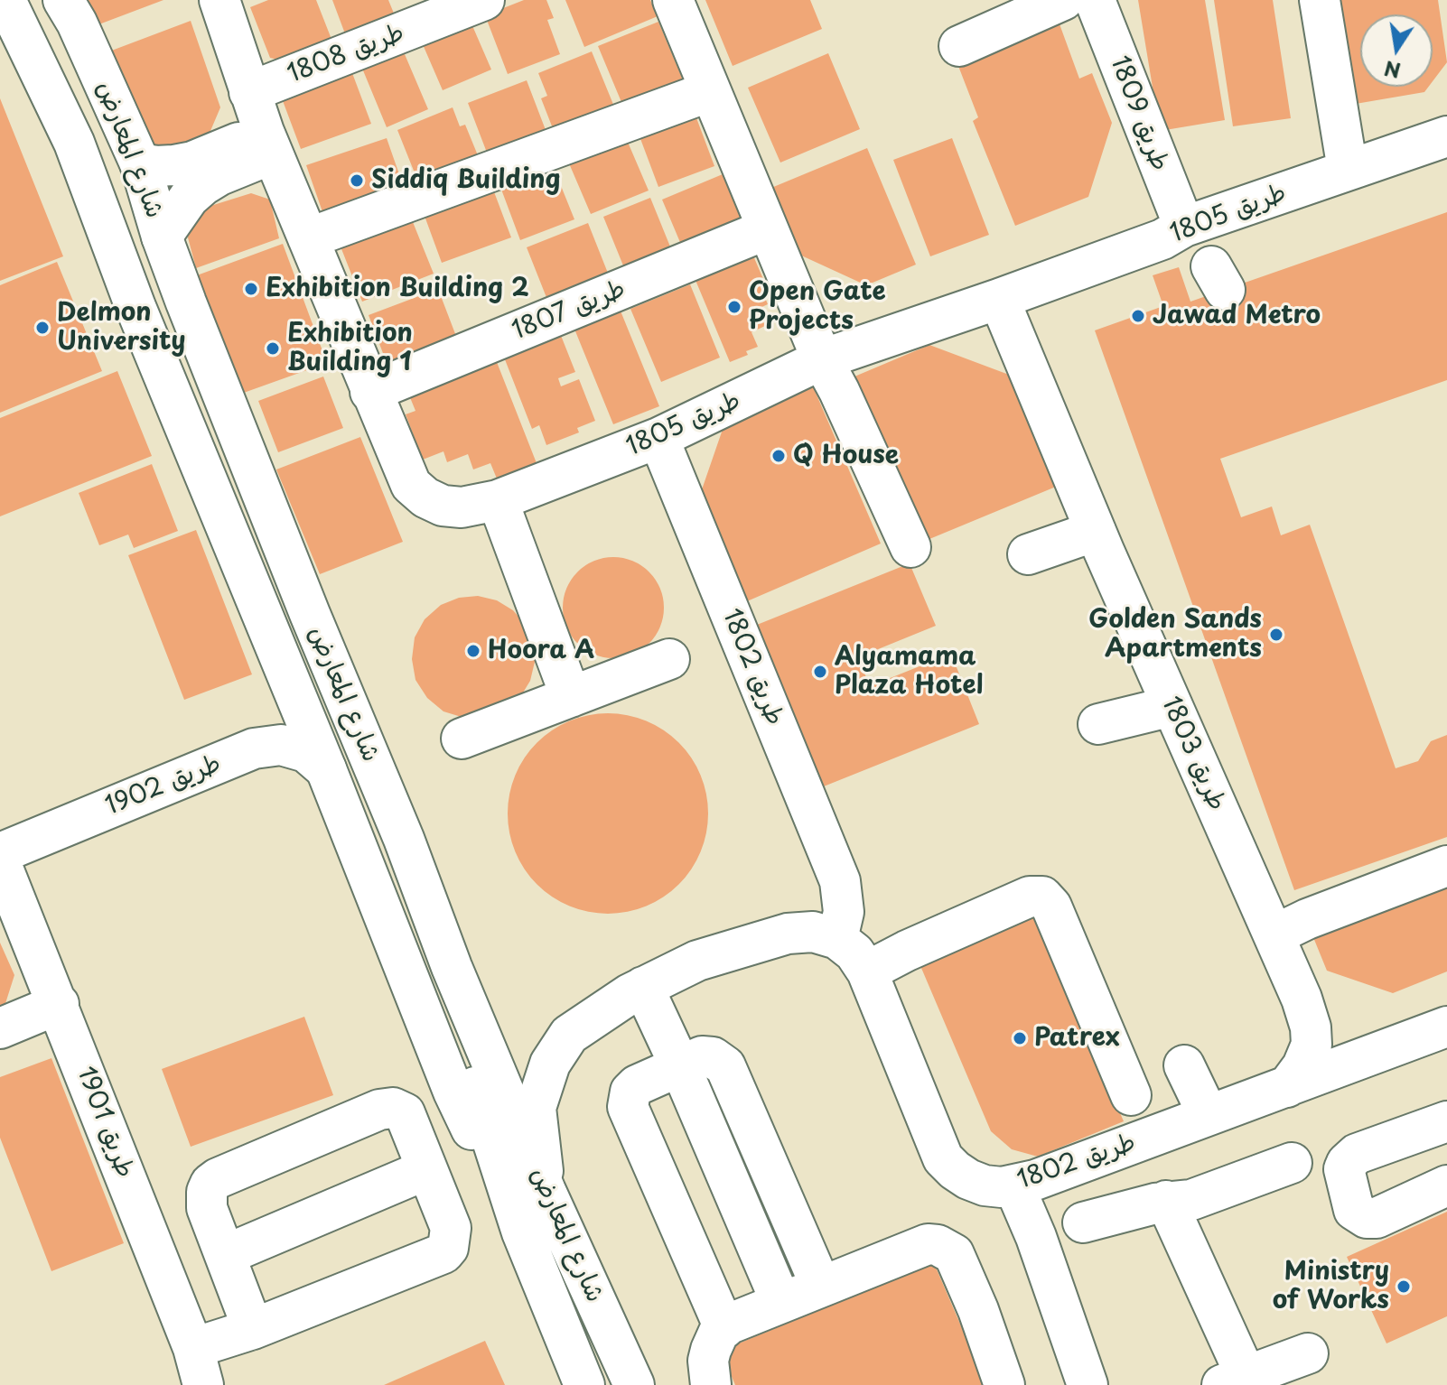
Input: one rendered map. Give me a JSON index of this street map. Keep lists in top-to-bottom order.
{
  "streets": {
    "street": [
      "طريق 1808",
      "طريق 1809",
      "شارع المعارض",
      "طريق 1805",
      "طريق 1807",
      "طريق 1802",
      "طريق 1803",
      "طريق 1902",
      "طريق 1901"
    ]
  },
  "crossings": [
    ["طريق 1808", "طريق 1805"],
    ["طريق 1809", "طريق 1805"],
    ["طريق 1805", "طريق 1807"],
    ["طريق 1805", "طريق 1802"],
    ["طريق 1805", "طريق 1803"],
    ["طريق 1802", "طريق 1803"]
  ],
  "places": [
    "Siddiq Building",
    "Exhibition Building 2",
    "Open Gate Projects",
    "Jawad Metro",
    "Delmon University",
    "Exhibition Building 1",
    "Q House",
    "Golden Sands Apartments",
    "Hoora A",
    "Alyamama Plaza Hotel",
    "Patrex",
    "Ministry of Works"
  ],
  "north": "bottom"
}
